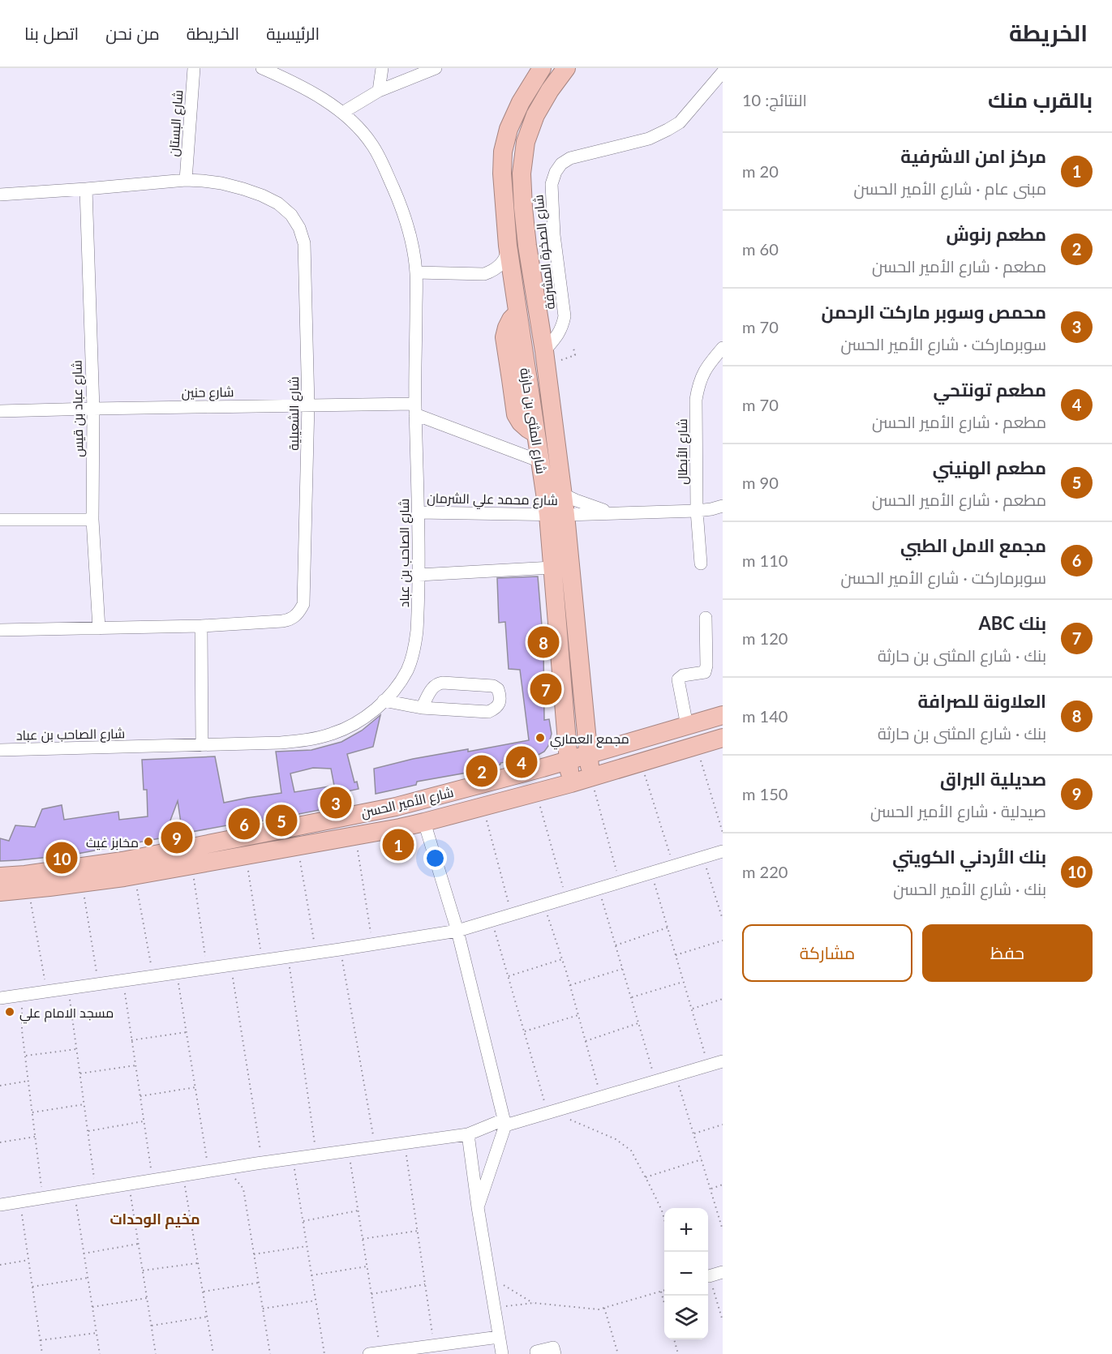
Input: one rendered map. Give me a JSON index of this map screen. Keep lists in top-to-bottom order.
{
  "streets": {
    "highway": ["شارع المثنى بن حارثة", "شارع الأمير الحسن"],
    "street": [
      "شارع البستان",
      "شارع الصخرة المشرفة",
      "شارع حنين",
      "شارع عباد بن قيس",
      "شارع الشعيلية",
      "شارع الأبطال",
      "شارع محمد علي الشرمان",
      "شارع الصاحب بن عباد"
    ]
  },
  "crossings": [
    ["شارع البستان", "شارع الشعيلية"],
    ["شارع الصخرة المشرفة", "شارع المثنى بن حارثة"],
    ["شارع حنين", "شارع عباد بن قيس"],
    ["شارع حنين", "شارع الشعيلية"],
    ["شارع حنين", "شارع الصاحب بن عباد"],
    ["شارع عباد بن قيس", "شارع الشعيلية"],
    ["شارع المثنى بن حارثة", "شارع محمد علي الشرمان"],
    ["شارع المثنى بن حارثة", "شارع الأمير الحسن"],
    ["شارع محمد علي الشرمان", "شارع الصاحب بن عباد"]
  ],
  "districts": ["مخيم الوحدات"],
  "places": ["مجمع العماري", "مخابز غيث", "مسجد الامام علي"],
  "page": {
    "header": "الخريطة",
    "nav": [
      "الرئيسية",
      "الخريطة",
      "من نحن",
      "اتصل بنا"
    ],
    "heading": ["بالقرب منك", "النتائج: 10"],
    "list": [
      {
        "mark": "1",
        "name": "مركز امن الاشرفية",
        "note": "مبنى عام · شارع الأمير الحسن",
        "value": "20 m"
      },
      {
        "mark": "2",
        "name": "مطعم رنوش",
        "note": "مطعم · شارع الأمير الحسن",
        "value": "60 m"
      },
      {
        "mark": "3",
        "name": "محمص وسوبر ماركت الرحمن",
        "note": "سوبرماركت · شارع الأمير الحسن",
        "value": "70 m"
      },
      {
        "mark": "4",
        "name": "مطعم تونتحي",
        "note": "مطعم · شارع الأمير الحسن",
        "value": "70 m"
      },
      {
        "mark": "5",
        "name": "مطعم الهنيني",
        "note": "مطعم · شارع الأمير الحسن",
        "value": "90 m"
      },
      {
        "mark": "6",
        "name": "مجمع الامل الطبي",
        "note": "سوبرماركت · شارع الأمير الحسن",
        "value": "110 m"
      },
      {
        "mark": "7",
        "name": "بنك ABC",
        "note": "بنك · شارع المثنى بن حارثة",
        "value": "120 m"
      },
      {
        "mark": "8",
        "name": "العلاونة للصرافة",
        "note": "بنك · شارع المثنى بن حارثة",
        "value": "140 m"
      },
      {
        "mark": "9",
        "name": "صديلية البراق",
        "note": "صيدلية · شارع الأمير الحسن",
        "value": "150 m"
      },
      {
        "mark": "10",
        "name": "بنك الأردني الكويتي",
        "note": "بنك · شارع الأمير الحسن",
        "value": "220 m"
      }
    ],
    "pins": [
      "8",
      "7",
      "4",
      "2",
      "3",
      "5",
      "6",
      "9",
      "1",
      "10"
    ],
    "buttons": ["حفظ", "مشاركة"],
    "map_buttons": ["+", "−"]
  }
}
